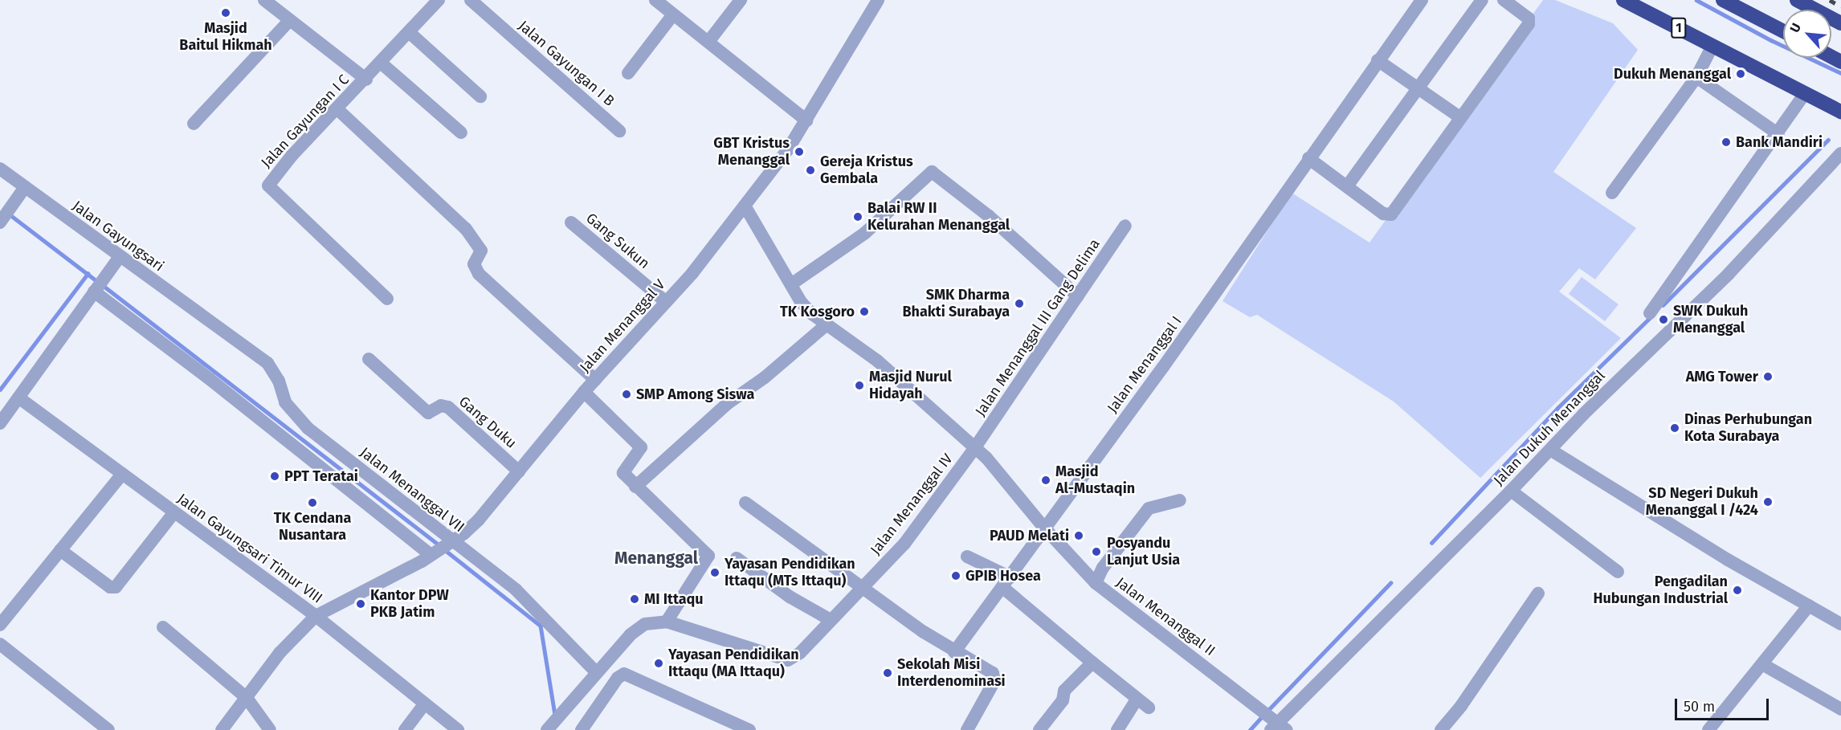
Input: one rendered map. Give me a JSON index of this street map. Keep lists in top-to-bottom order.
{
  "streets": {
    "highway": ["1"],
    "street": [
      "Jalan Gayungan I B",
      "Jalan Gayungan I C",
      "Jalan Gayungsari",
      "Gang Sukun",
      "Jalan Menanggal V",
      "Jalan Menanggal III Gang Delima",
      "Jalan Menanggal I",
      "Gang Duku",
      "Jalan Dukuh Menanggal",
      "Jalan Menanggal VII",
      "Jalan Menanggal IV",
      "Jalan Gayungsari Timur VIII",
      "Jalan Menanggal II"
    ]
  },
  "crossings": [
    ["Jalan Gayungsari", "Jalan Menanggal VII"],
    ["Gang Sukun", "Jalan Menanggal V"],
    ["Jalan Menanggal V", "Gang Duku"],
    ["Jalan Menanggal V", "Jalan Menanggal VII"],
    ["Jalan Menanggal V", "Jalan Gayungsari Timur VIII"],
    ["Jalan Menanggal V", "Jalan Menanggal II"],
    ["Jalan Menanggal III Gang Delima", "Jalan Menanggal IV"],
    ["Jalan Menanggal III Gang Delima", "Jalan Menanggal II"],
    ["Jalan Menanggal I", "Jalan Menanggal II"],
    ["Jalan Dukuh Menanggal", "Jalan Menanggal II"],
    ["Jalan Menanggal IV", "Jalan Menanggal II"]
  ],
  "districts": ["Menanggal"],
  "places": [
    "Masjid Baitul Hikmah",
    "Dukuh Menanggal",
    "Bank Mandiri",
    "GBT Kristus Menanggal",
    "Gereja Kristus Gembala",
    "Balai RW II Kelurahan Menanggal",
    "SMK Dharma Bhakti Surabaya",
    "TK Kosgoro",
    "SWK Dukuh Menanggal",
    "AMG Tower",
    "Masjid Nurul Hidayah",
    "SMP Among Siswa",
    "Dinas Perhubungan Kota Surabaya",
    "PPT Teratai",
    "Masjid Al-Mustaqin",
    "SD Negeri Dukuh Menanggal I /424",
    "TK Cendana Nusantara",
    "PAUD Melati",
    "Posyandu Lanjut Usia",
    "Yayasan Pendidikan Ittaqu (MTs Ittaqu)",
    "GPIB Hosea",
    "Pengadilan Hubungan Industrial",
    "MI Ittaqu",
    "Kantor DPW PKB Jatim",
    "Yayasan Pendidikan Ittaqu (MA Ittaqu)",
    "Sekolah Misi Interdenominasi"
  ],
  "scale_bar": "50 m",
  "north": "top left"
}
